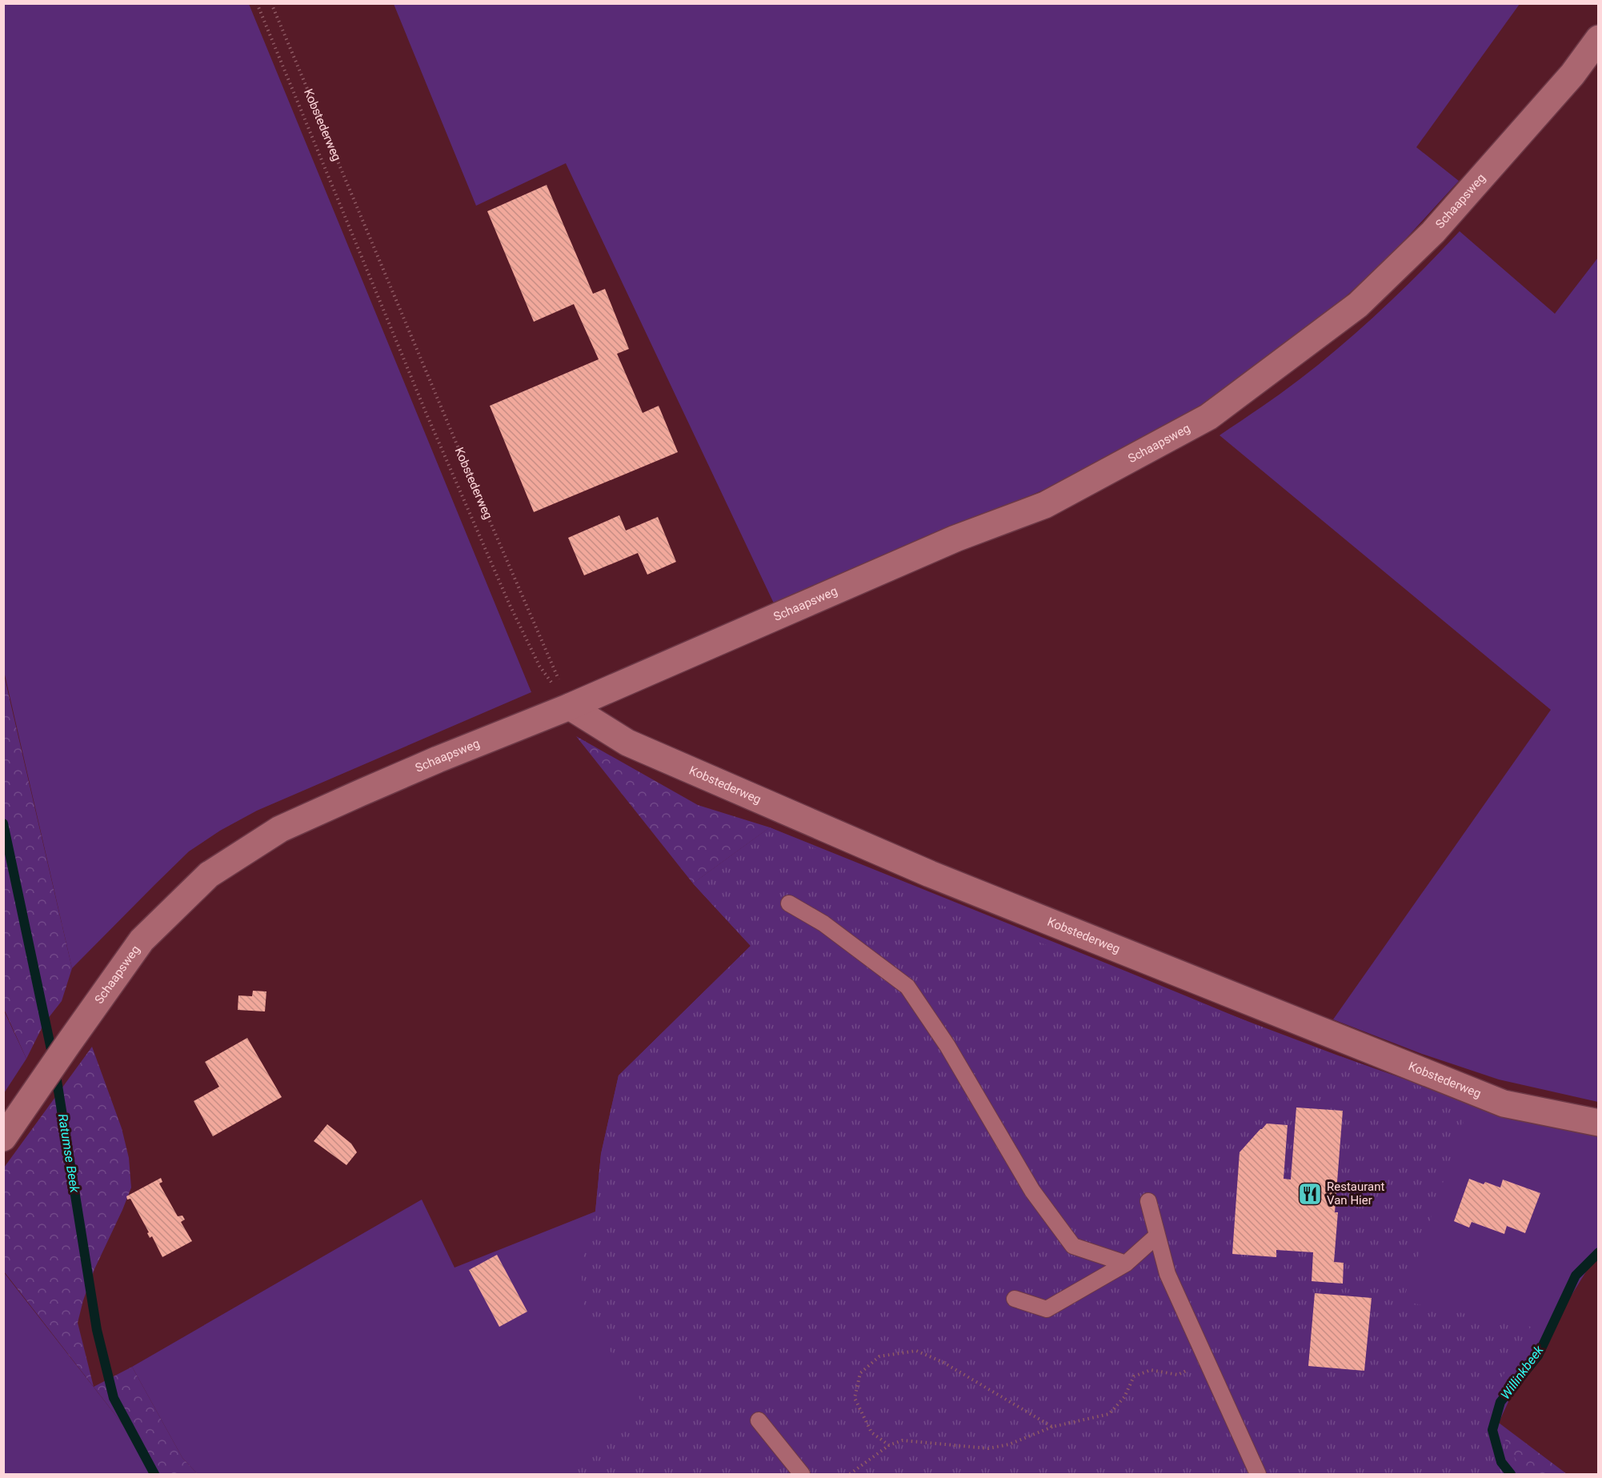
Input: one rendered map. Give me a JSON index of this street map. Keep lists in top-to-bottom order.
{
  "streets": {
    "street": ["Kobstederweg", "Schaapsweg"]
  },
  "crossings": [
    ["Kobstederweg", "Schaapsweg"]
  ],
  "water": ["Ratumse Beek", "Willinkbeek"],
  "places": {
    "restaurant": ["Restaurant Van Hier"]
  }
}
